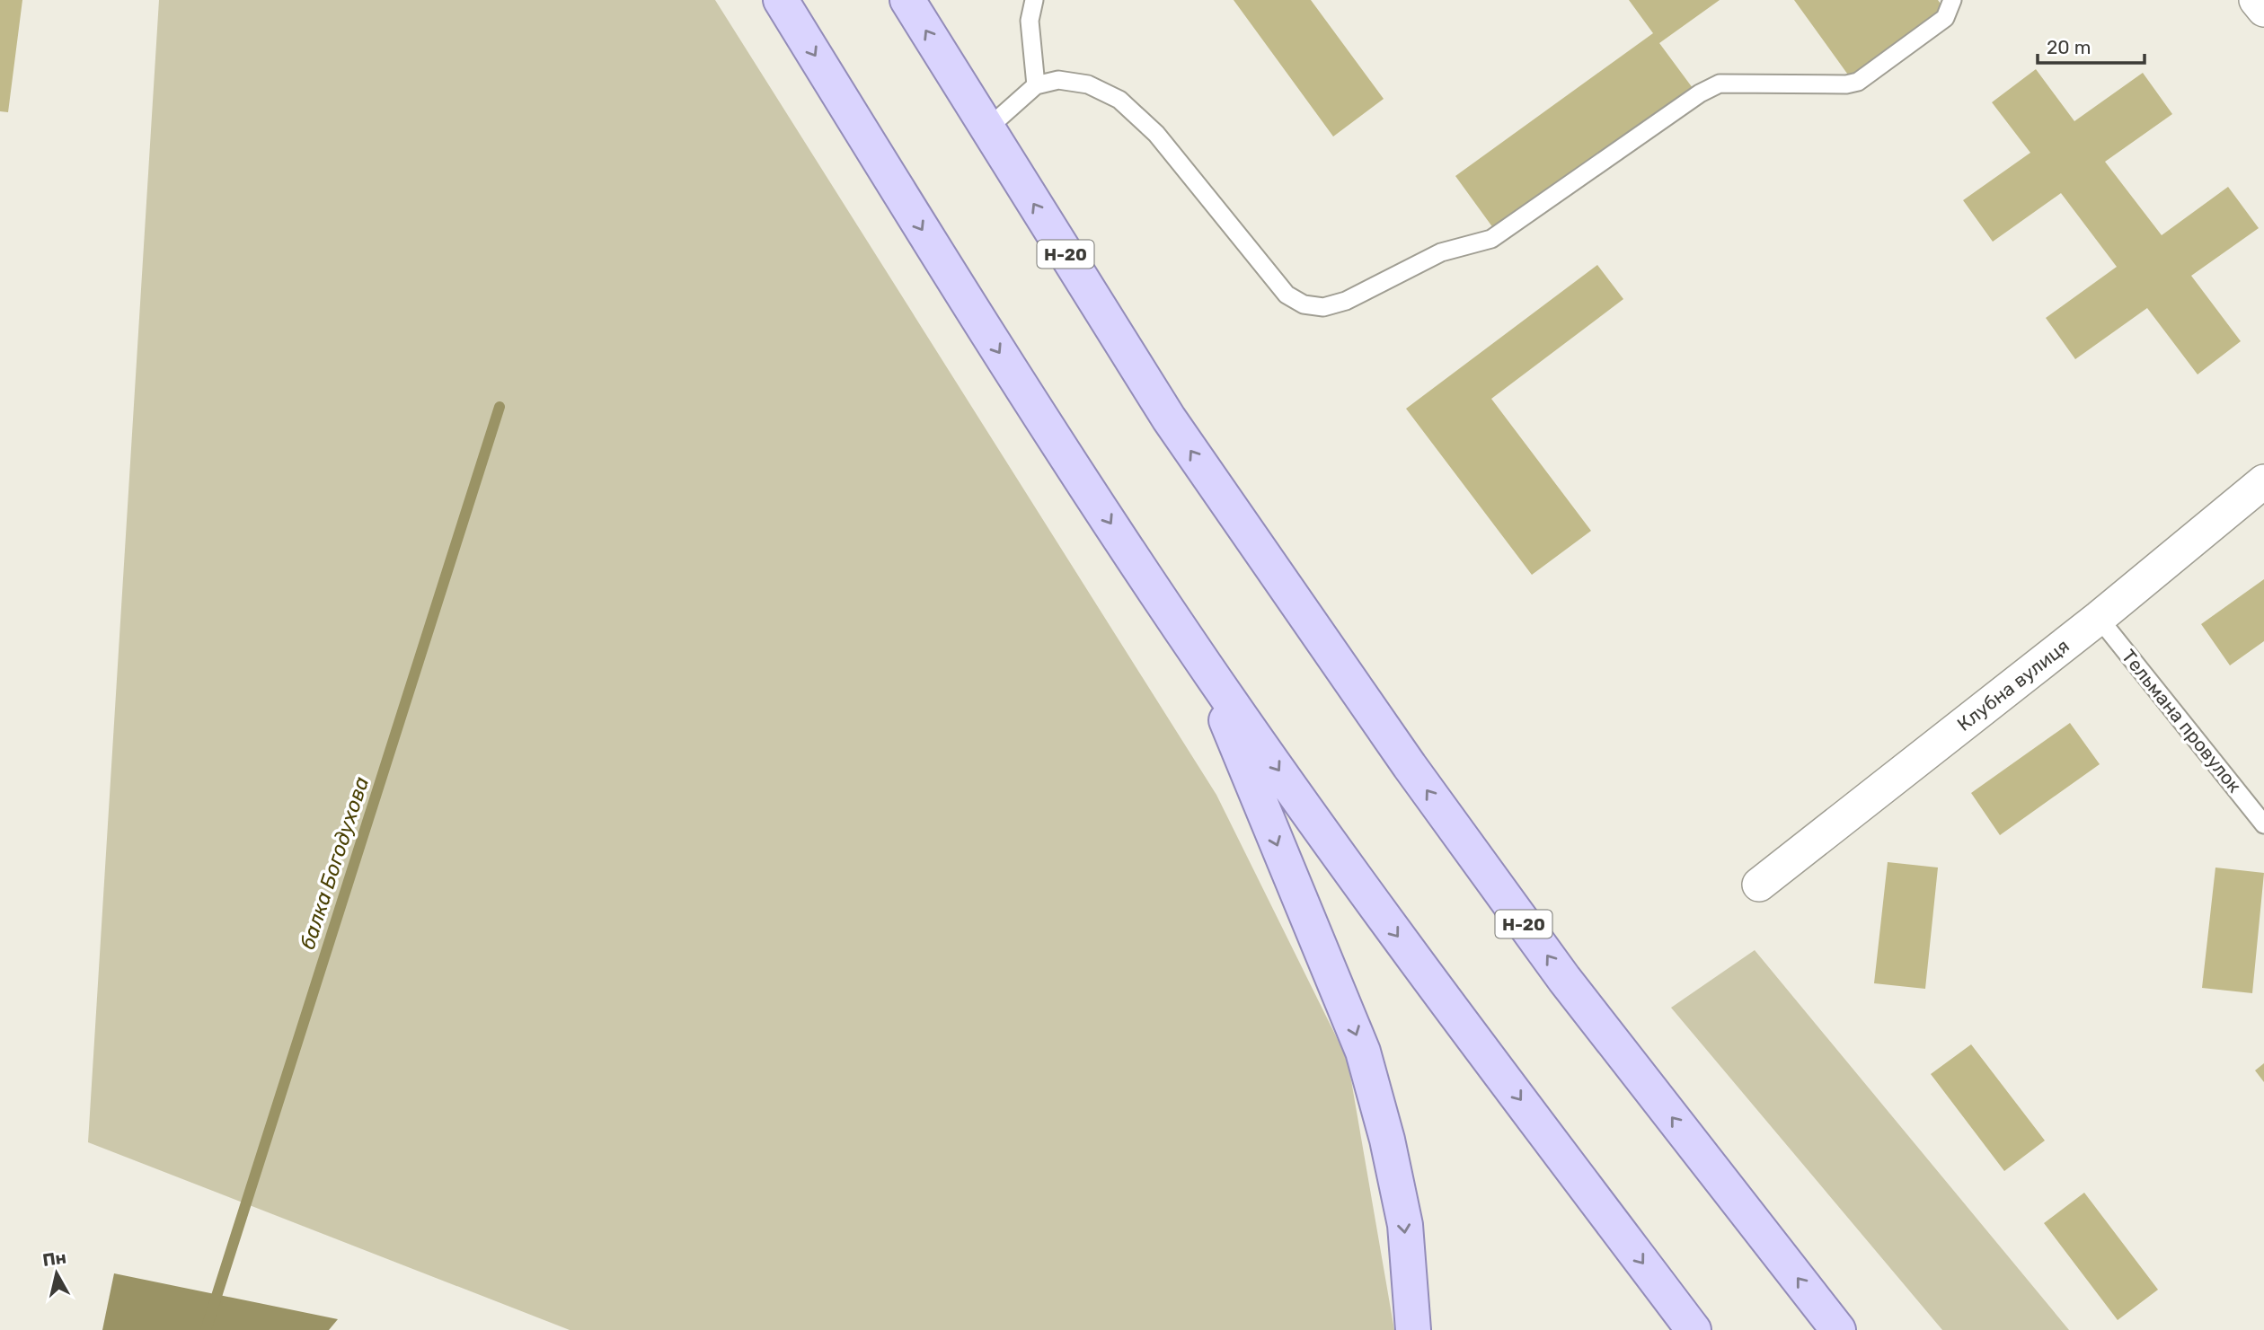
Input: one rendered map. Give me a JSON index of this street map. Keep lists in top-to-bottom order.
{
  "streets": {
    "main road": ["Н-20"],
    "street": ["Клубна вулиця"],
    "lane": ["Тельмана провулок"]
  },
  "crossings": [
    ["Клубна вулиця", "Тельмана провулок"]
  ],
  "water": ["балка Богодухова"],
  "scale_bar": "20 m",
  "north": "top"
}
